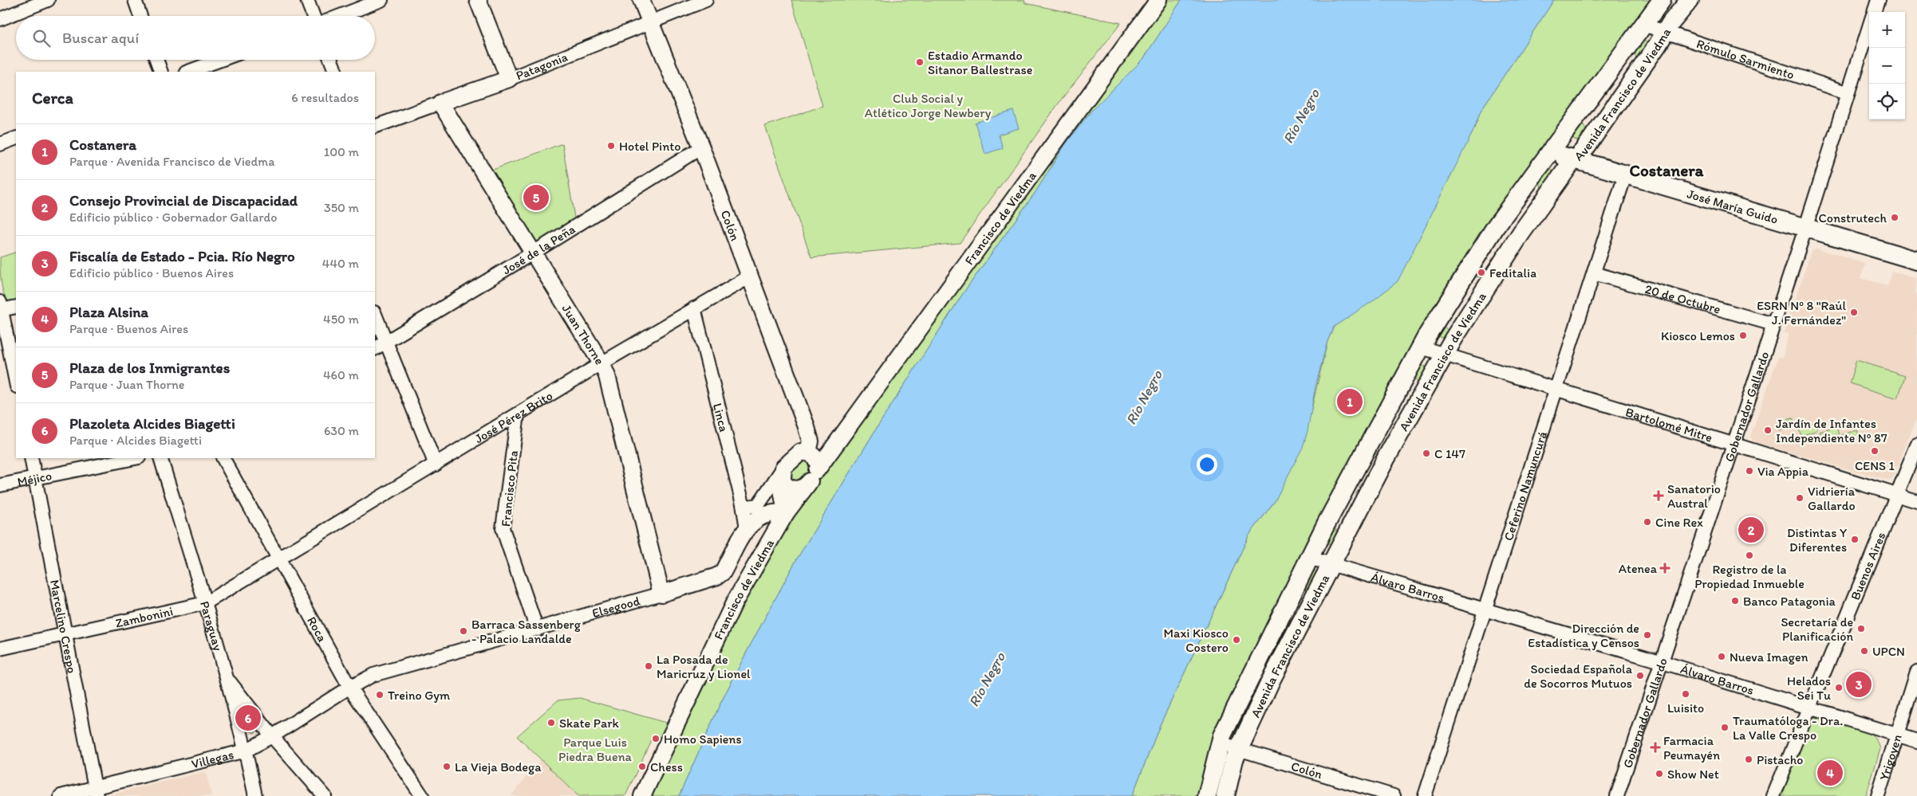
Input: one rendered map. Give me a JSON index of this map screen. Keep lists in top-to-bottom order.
{
  "streets": {
    "main road": ["Avenida Francisco de Viedma", "José María Guido"],
    "street": [
      "Rómulo Sarmiento",
      "Patagonia",
      "Francisco de Viedma",
      "Colón",
      "José de la Peña",
      "20 de Octubre",
      "Juan Thorne",
      "Gobernador Gallardo",
      "José Pérez Brito",
      "Linca",
      "Bartolomé Mitre",
      "Méjico",
      "Ceferino Namuncurá",
      "Francisco Pita",
      "Buenos Aires",
      "Álvaro Barros",
      "Elsegood",
      "Zambonini",
      "Paraguay",
      "Marcelino Crespo",
      "Roca",
      "Yrigoyen",
      "Villegas"
    ]
  },
  "crossings": [
    ["Rómulo Sarmiento", "Avenida Francisco de Viedma"],
    ["Rómulo Sarmiento", "Gobernador Gallardo"],
    ["Patagonia", "Colón"],
    ["Patagonia", "Juan Thorne"],
    ["Avenida Francisco de Viedma", "José María Guido"],
    ["Avenida Francisco de Viedma", "Colón"],
    ["Avenida Francisco de Viedma", "Bartolomé Mitre"],
    ["Avenida Francisco de Viedma", "Álvaro Barros"],
    ["José María Guido", "Gobernador Gallardo"],
    ["José María Guido", "Ceferino Namuncurá"],
    ["Francisco de Viedma", "Colón"],
    ["Francisco de Viedma", "Elsegood"],
    ["Colón", "José de la Peña"],
    ["Colón", "José Pérez Brito"],
    ["José de la Peña", "Juan Thorne"],
    ["20 de Octubre", "Gobernador Gallardo"],
    ["20 de Octubre", "Ceferino Namuncurá"],
    ["Juan Thorne", "José Pérez Brito"],
    ["Juan Thorne", "Elsegood"],
    ["Gobernador Gallardo", "Bartolomé Mitre"],
    ["Gobernador Gallardo", "Álvaro Barros"],
    ["José Pérez Brito", "Linca"],
    ["José Pérez Brito", "Francisco Pita"],
    ["José Pérez Brito", "Zambonini"],
    ["José Pérez Brito", "Roca"],
    ["Linca", "Elsegood"],
    ["Bartolomé Mitre", "Ceferino Namuncurá"],
    ["Bartolomé Mitre", "Buenos Aires"],
    ["Méjico", "Marcelino Crespo"],
    ["Ceferino Namuncurá", "Álvaro Barros"],
    ["Francisco Pita", "Elsegood"],
    ["Buenos Aires", "Álvaro Barros"],
    ["Álvaro Barros", "Yrigoyen"],
    ["Elsegood", "Roca"],
    ["Elsegood", "Villegas"],
    ["Zambonini", "Paraguay"],
    ["Zambonini", "Marcelino Crespo"],
    ["Zambonini", "Roca"],
    ["Paraguay", "Villegas"],
    ["Marcelino Crespo", "Villegas"],
    ["Roca", "Villegas"]
  ],
  "districts": ["Costanera"],
  "water": ["Río Negro"],
  "parks": ["Club Social y Atlético Jorge Newbery", "Parque Luis Piedra Buena"],
  "places": {
    "other": [
      "Estadio Armando Sitanor Ballestrase",
      "Hotel Pinto",
      "Construtech",
      "Feditalia",
      "ESRN Nº 8 \"Raúl J. Fernández\"",
      "Kiosco Lemos",
      "Jardín de Infantes Independiente Nº 87",
      "CENS 1",
      "C 147",
      "Via Appia",
      "Vidriería Gallardo",
      "Cine Rex",
      "Distintas Y Diferentes",
      "Registro de la Propiedad Inmueble",
      "Banco Patagonia",
      "Secretaría de Planificación",
      "Barraca Sassenberg - Palacio Landalde",
      "Dirección de Estadística y Censos",
      "Maxi Kiosco Costero",
      "UPCN",
      "Nueva Imagen",
      "La Posada de Maricruz y Lionel",
      "Sociedad Española de Socorros Mutuos",
      "Helados Sei Tu",
      "Luisito",
      "Treino Gym",
      "Skate Park",
      "Traumatóloga - Dra. La Valle Crespo",
      "Homo Sapiens",
      "Pistacho",
      "La Vieja Bodega",
      "Chess",
      "Show Net"
    ],
    "health": ["Sanatorio Austral", "Atenea", "Farmacia Peumayén"]
  },
  "page": {
    "map_buttons": ["+", "−"],
    "search": "Buscar aquí",
    "heading": ["Cerca", "6 resultados"],
    "list": [
      {
        "mark": "1",
        "name": "Costanera",
        "note": "Parque · Avenida Francisco de Viedma",
        "value": "100 m"
      },
      {
        "mark": "2",
        "name": "Consejo Provincial de Discapacidad",
        "note": "Edificio público · Gobernador Gallardo",
        "value": "350 m"
      },
      {
        "mark": "3",
        "name": "Fiscalía de Estado - Pcia. Río Negro",
        "note": "Edificio público · Buenos Aires",
        "value": "440 m"
      },
      {
        "mark": "4",
        "name": "Plaza Alsina",
        "note": "Parque · Buenos Aires",
        "value": "450 m"
      },
      {
        "mark": "5",
        "name": "Plaza de los Inmigrantes",
        "note": "Parque · Juan Thorne",
        "value": "460 m"
      },
      {
        "mark": "6",
        "name": "Plazoleta Alcides Biagetti",
        "note": "Parque · Alcides Biagetti",
        "value": "630 m"
      }
    ],
    "pins": [
      "5",
      "1",
      "2",
      "3",
      "6",
      "4"
    ]
  }
}
